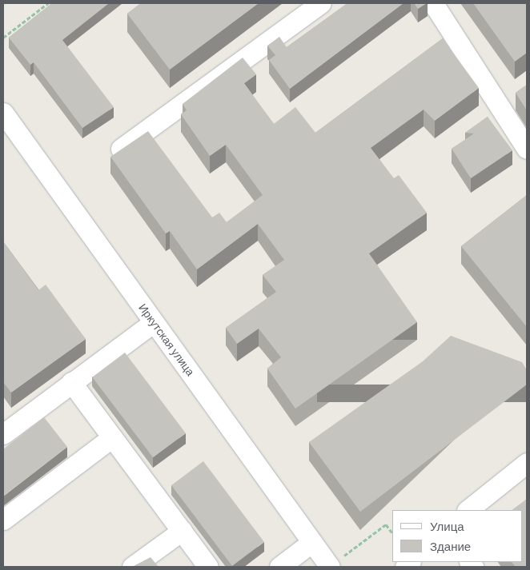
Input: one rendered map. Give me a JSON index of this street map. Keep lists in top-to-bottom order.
{
  "streets": {
    "street": ["Иркутская улица"]
  },
  "legend": ["Улица", "Здание"]
}
